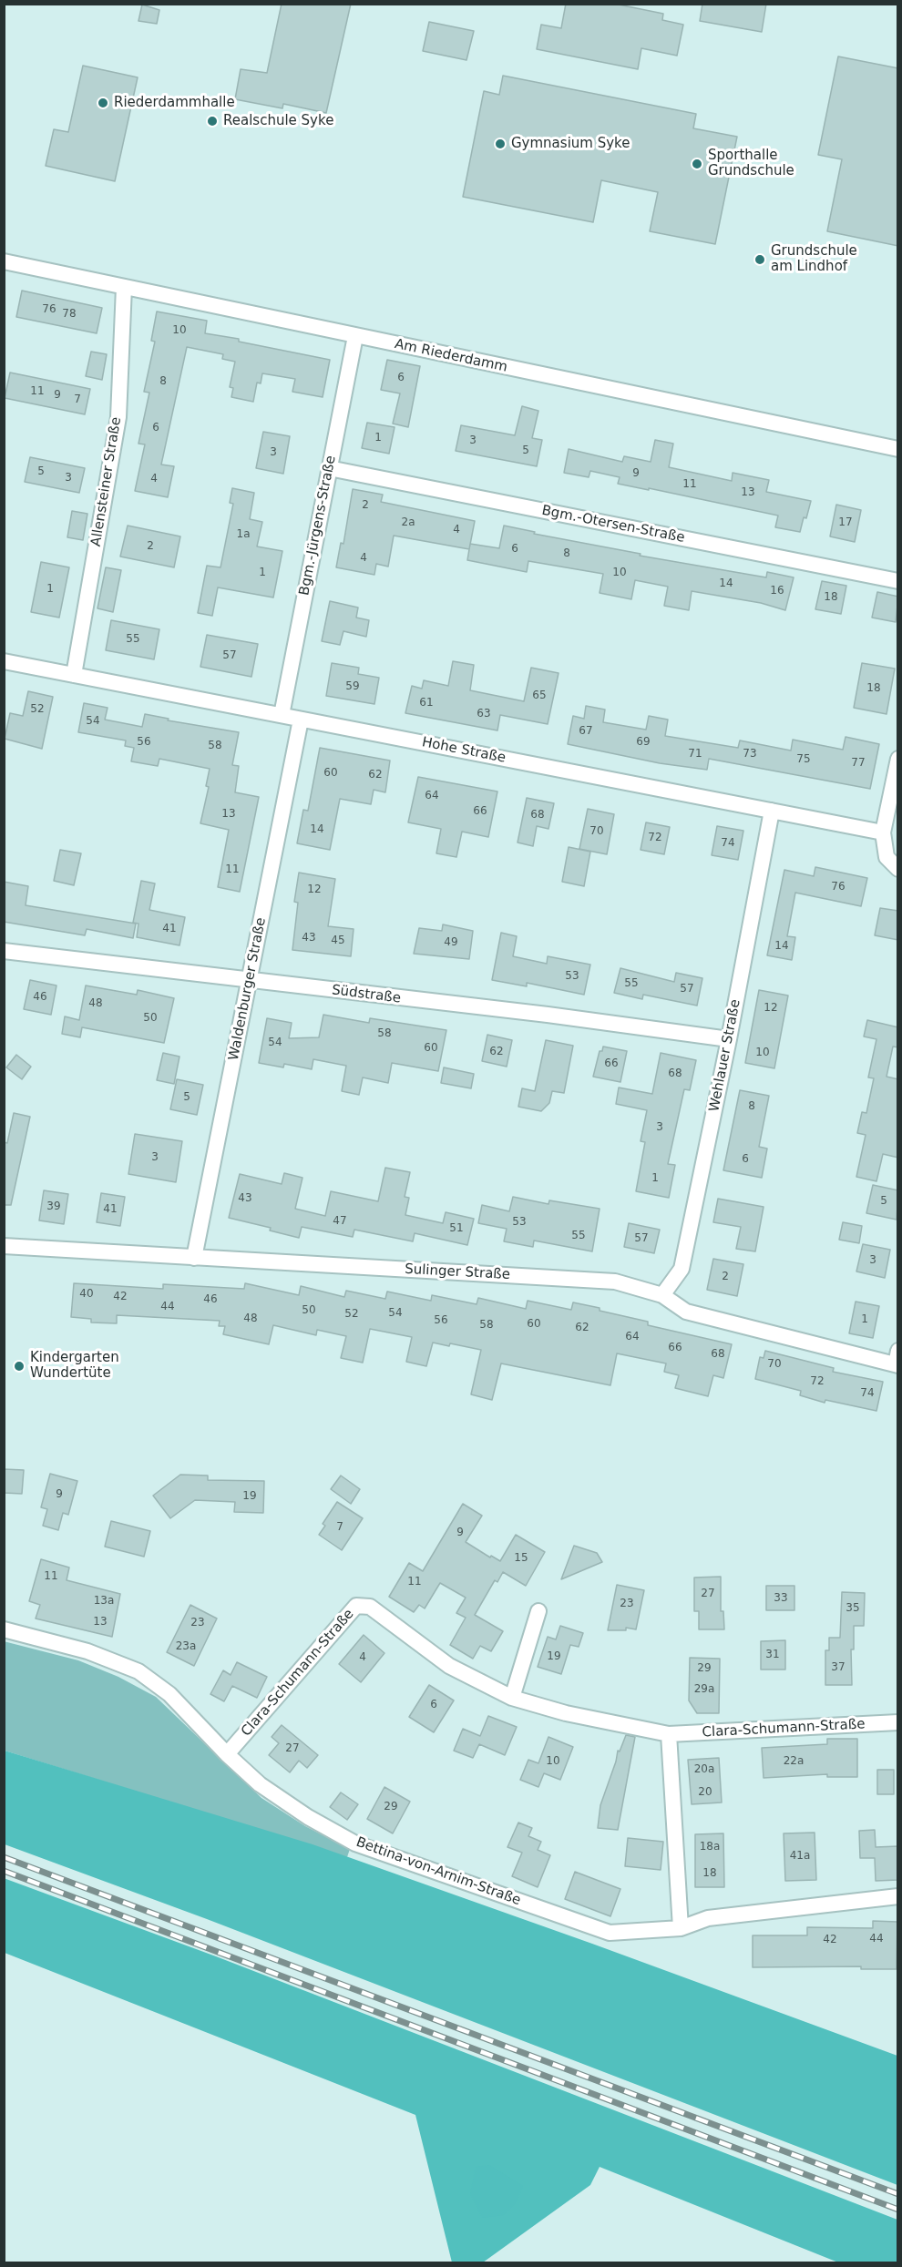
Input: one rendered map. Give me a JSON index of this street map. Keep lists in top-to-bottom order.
{
  "streets": {
    "street": [
      "Am Riederdamm",
      "Allensteiner Straße",
      "Bgm.-Otersen-Straße",
      "Bgm.-Jürgens-Straße",
      "Hohe Straße",
      "Waldenburger Straße",
      "Südstraße",
      "Wehlauer Straße",
      "Sulinger Straße",
      "Clara-Schumann-Straße",
      "Bettina-von-Arnim-Straße"
    ]
  },
  "crossings": [
    ["Am Riederdamm", "Allensteiner Straße"],
    ["Am Riederdamm", "Bgm.-Jürgens-Straße"],
    ["Allensteiner Straße", "Hohe Straße"],
    ["Bgm.-Otersen-Straße", "Bgm.-Jürgens-Straße"],
    ["Bgm.-Jürgens-Straße", "Hohe Straße"],
    ["Hohe Straße", "Waldenburger Straße"],
    ["Hohe Straße", "Wehlauer Straße"],
    ["Waldenburger Straße", "Südstraße"],
    ["Waldenburger Straße", "Sulinger Straße"],
    ["Südstraße", "Wehlauer Straße"],
    ["Wehlauer Straße", "Sulinger Straße"],
    ["Clara-Schumann-Straße", "Bettina-von-Arnim-Straße"]
  ],
  "places": [
    "Riederdammhalle",
    "Realschule Syke",
    "Gymnasium Syke",
    "Sporthalle Grundschule",
    "Grundschule am Lindhof",
    "Kindergarten Wundertüte"
  ],
  "house_numbers": [
    "76",
    "78",
    "10",
    "6",
    "8",
    "11",
    "9",
    "7",
    "6",
    "1",
    "3",
    "5",
    "3",
    "5",
    "9",
    "3",
    "4",
    "11",
    "13",
    "2",
    "2a",
    "17",
    "4",
    "1a",
    "2",
    "6",
    "8",
    "4",
    "1",
    "10",
    "14",
    "1",
    "16",
    "18",
    "55",
    "57",
    "59",
    "18",
    "65",
    "61",
    "52",
    "63",
    "54",
    "67",
    "56",
    "69",
    "58",
    "71",
    "73",
    "75",
    "77",
    "60",
    "62",
    "64",
    "66",
    "13",
    "68",
    "14",
    "70",
    "72",
    "74",
    "11",
    "76",
    "12",
    "41",
    "43",
    "45",
    "49",
    "14",
    "53",
    "55",
    "57",
    "46",
    "48",
    "12",
    "50",
    "58",
    "54",
    "60",
    "62",
    "10",
    "66",
    "68",
    "5",
    "8",
    "3",
    "3",
    "6",
    "1",
    "43",
    "5",
    "39",
    "41",
    "47",
    "53",
    "51",
    "55",
    "57",
    "3",
    "2",
    "40",
    "42",
    "46",
    "44",
    "50",
    "54",
    "52",
    "48",
    "1",
    "56",
    "60",
    "58",
    "62",
    "64",
    "66",
    "68",
    "70",
    "72",
    "74",
    "9",
    "19",
    "7",
    "9",
    "15",
    "11",
    "11",
    "27",
    "33",
    "13a",
    "23",
    "35",
    "13",
    "23",
    "23a",
    "31",
    "19",
    "4",
    "37",
    "29",
    "29a",
    "6",
    "27",
    "10",
    "22a",
    "20a",
    "20",
    "29",
    "18a",
    "41a",
    "18",
    "44",
    "42"
  ]
}
